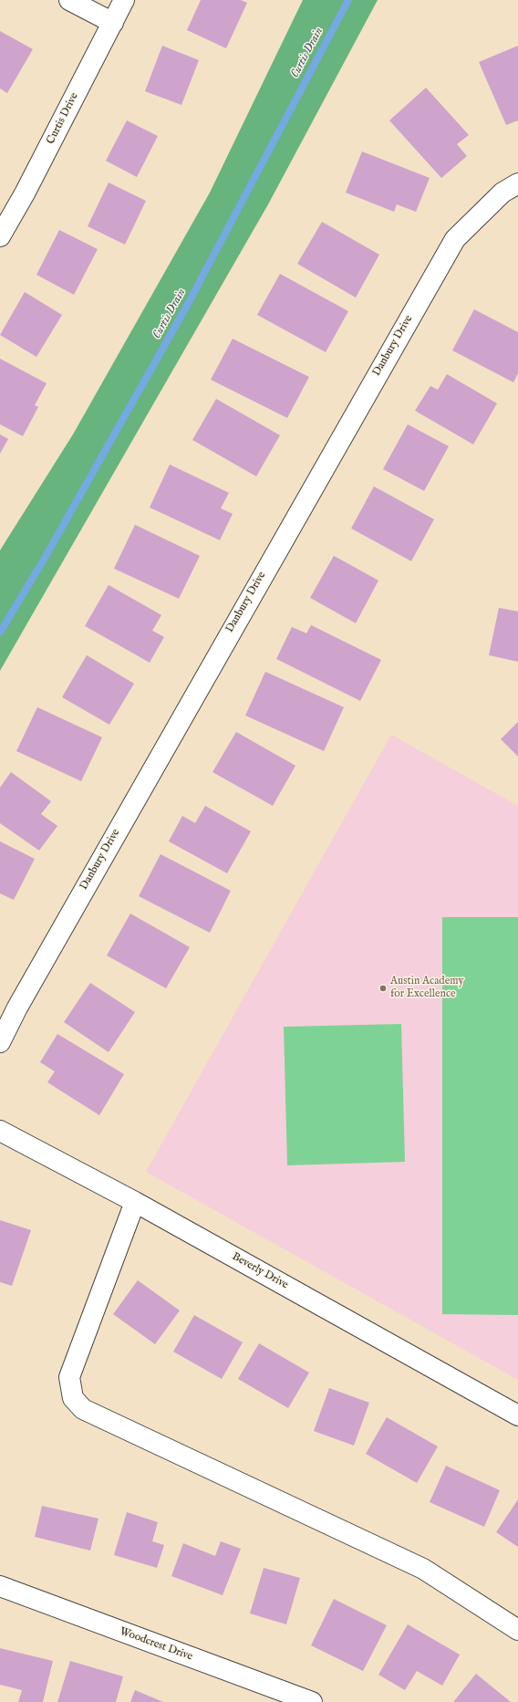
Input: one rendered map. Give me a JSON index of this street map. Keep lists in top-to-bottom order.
{
  "streets": {
    "street": [
      "Curtis Drive",
      "Danbury Drive",
      "Beverly Drive",
      "Woodcrest Drive"
    ]
  },
  "water": ["Curtis Drain"],
  "places": ["Austin Academy for Excellence"]
}
